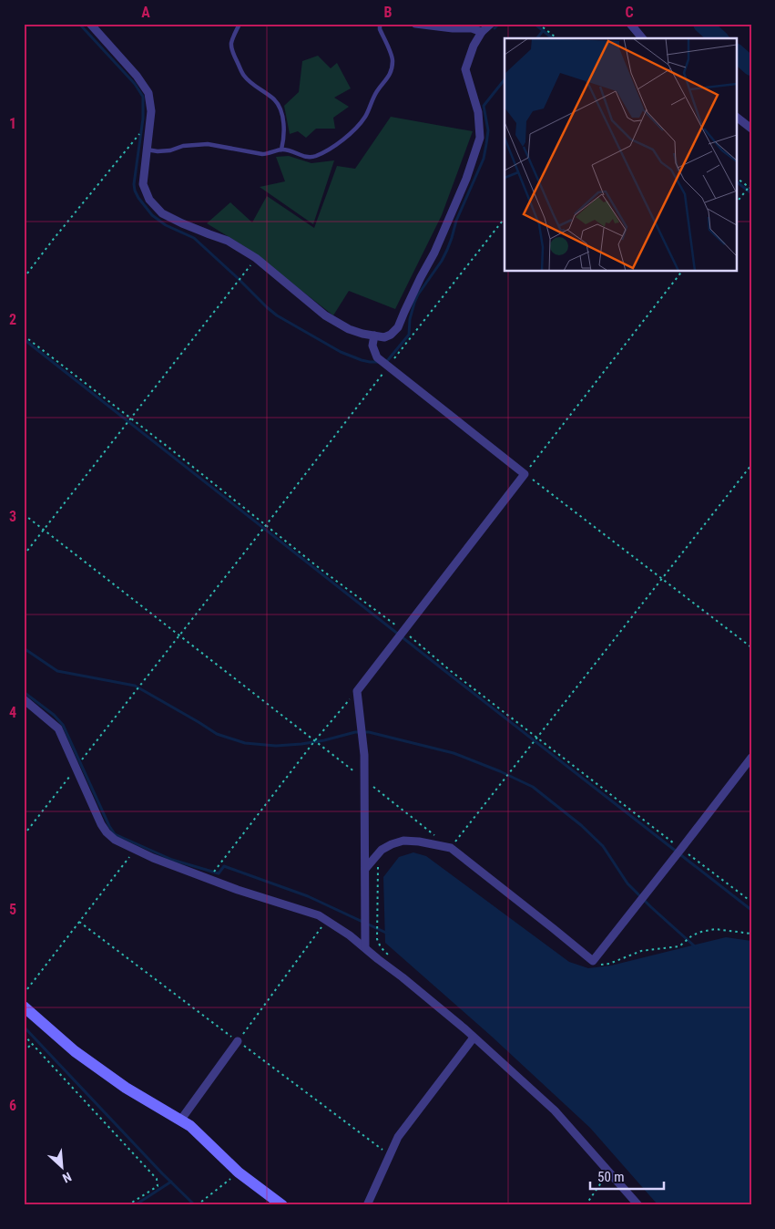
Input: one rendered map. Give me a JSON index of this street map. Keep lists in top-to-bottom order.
{
  "scale_bar": "50 m",
  "north": "bottom right",
  "grid": {
    "columns": ["A", "B", "C"],
    "rows": [
      "1",
      "2",
      "3",
      "4",
      "5",
      "6"
    ]
  }
}
